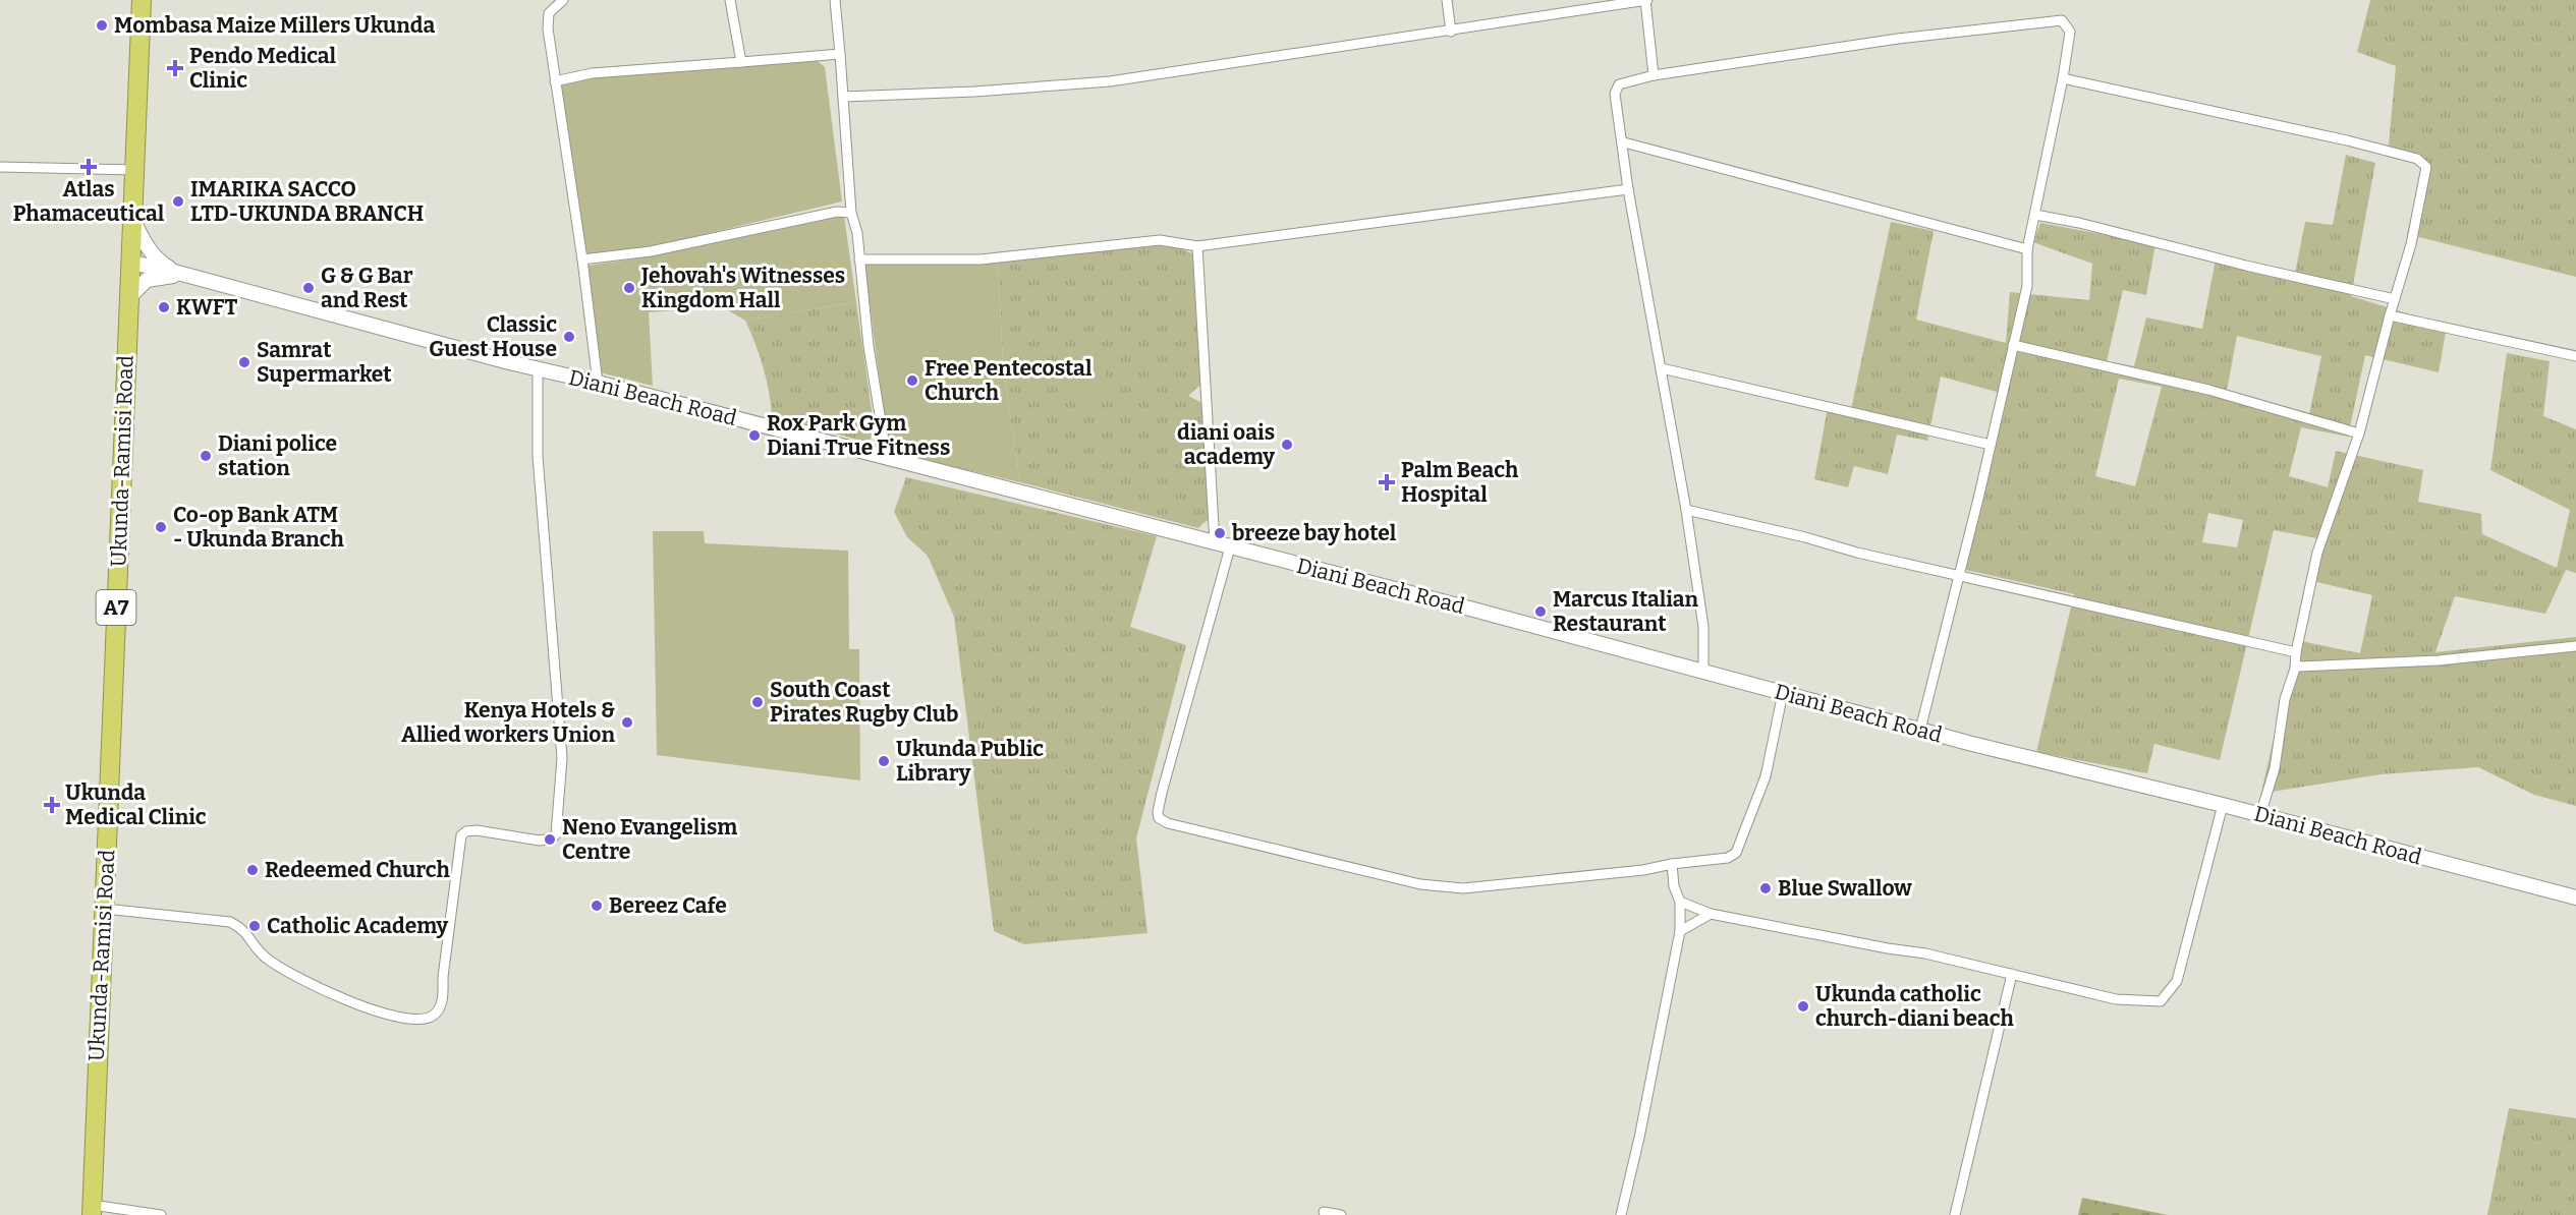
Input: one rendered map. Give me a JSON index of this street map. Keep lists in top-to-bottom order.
{
  "streets": {
    "highway": ["Ukunda-Ramisi Road", "A7"],
    "main road": ["Diani Beach Road"]
  },
  "crossings": [
    ["Diani Beach Road", "Ukunda-Ramisi Road"]
  ],
  "places": {
    "other": [
      "Mombasa Maize Millers Ukunda",
      "IMARIKA SACCO LTD-UKUNDA BRANCH",
      "G & G Bar and Rest",
      "Jehovah's Witnesses Kingdom Hall",
      "KWFT",
      "Classic Guest House",
      "Samrat Supermarket",
      "Free Pentecostal Church",
      "Rox Park Gym Diani True Fitness",
      "diani oais academy",
      "Diani police station",
      "Co-op Bank ATM - Ukunda Branch",
      "breeze bay hotel",
      "Marcus Italian Restaurant",
      "South Coast Pirates Rugby Club",
      "Kenya Hotels & Allied workers Union",
      "Ukunda Public Library",
      "Neno Evangelism Centre",
      "Redeemed Church",
      "Blue Swallow",
      "Bereez Cafe",
      "Catholic Academy",
      "Ukunda catholic church-diani beach"
    ],
    "health": [
      "Pendo Medical Clinic",
      "Atlas Phamaceutical",
      "Palm Beach Hospital",
      "Ukunda Medical Clinic"
    ]
  }
}
